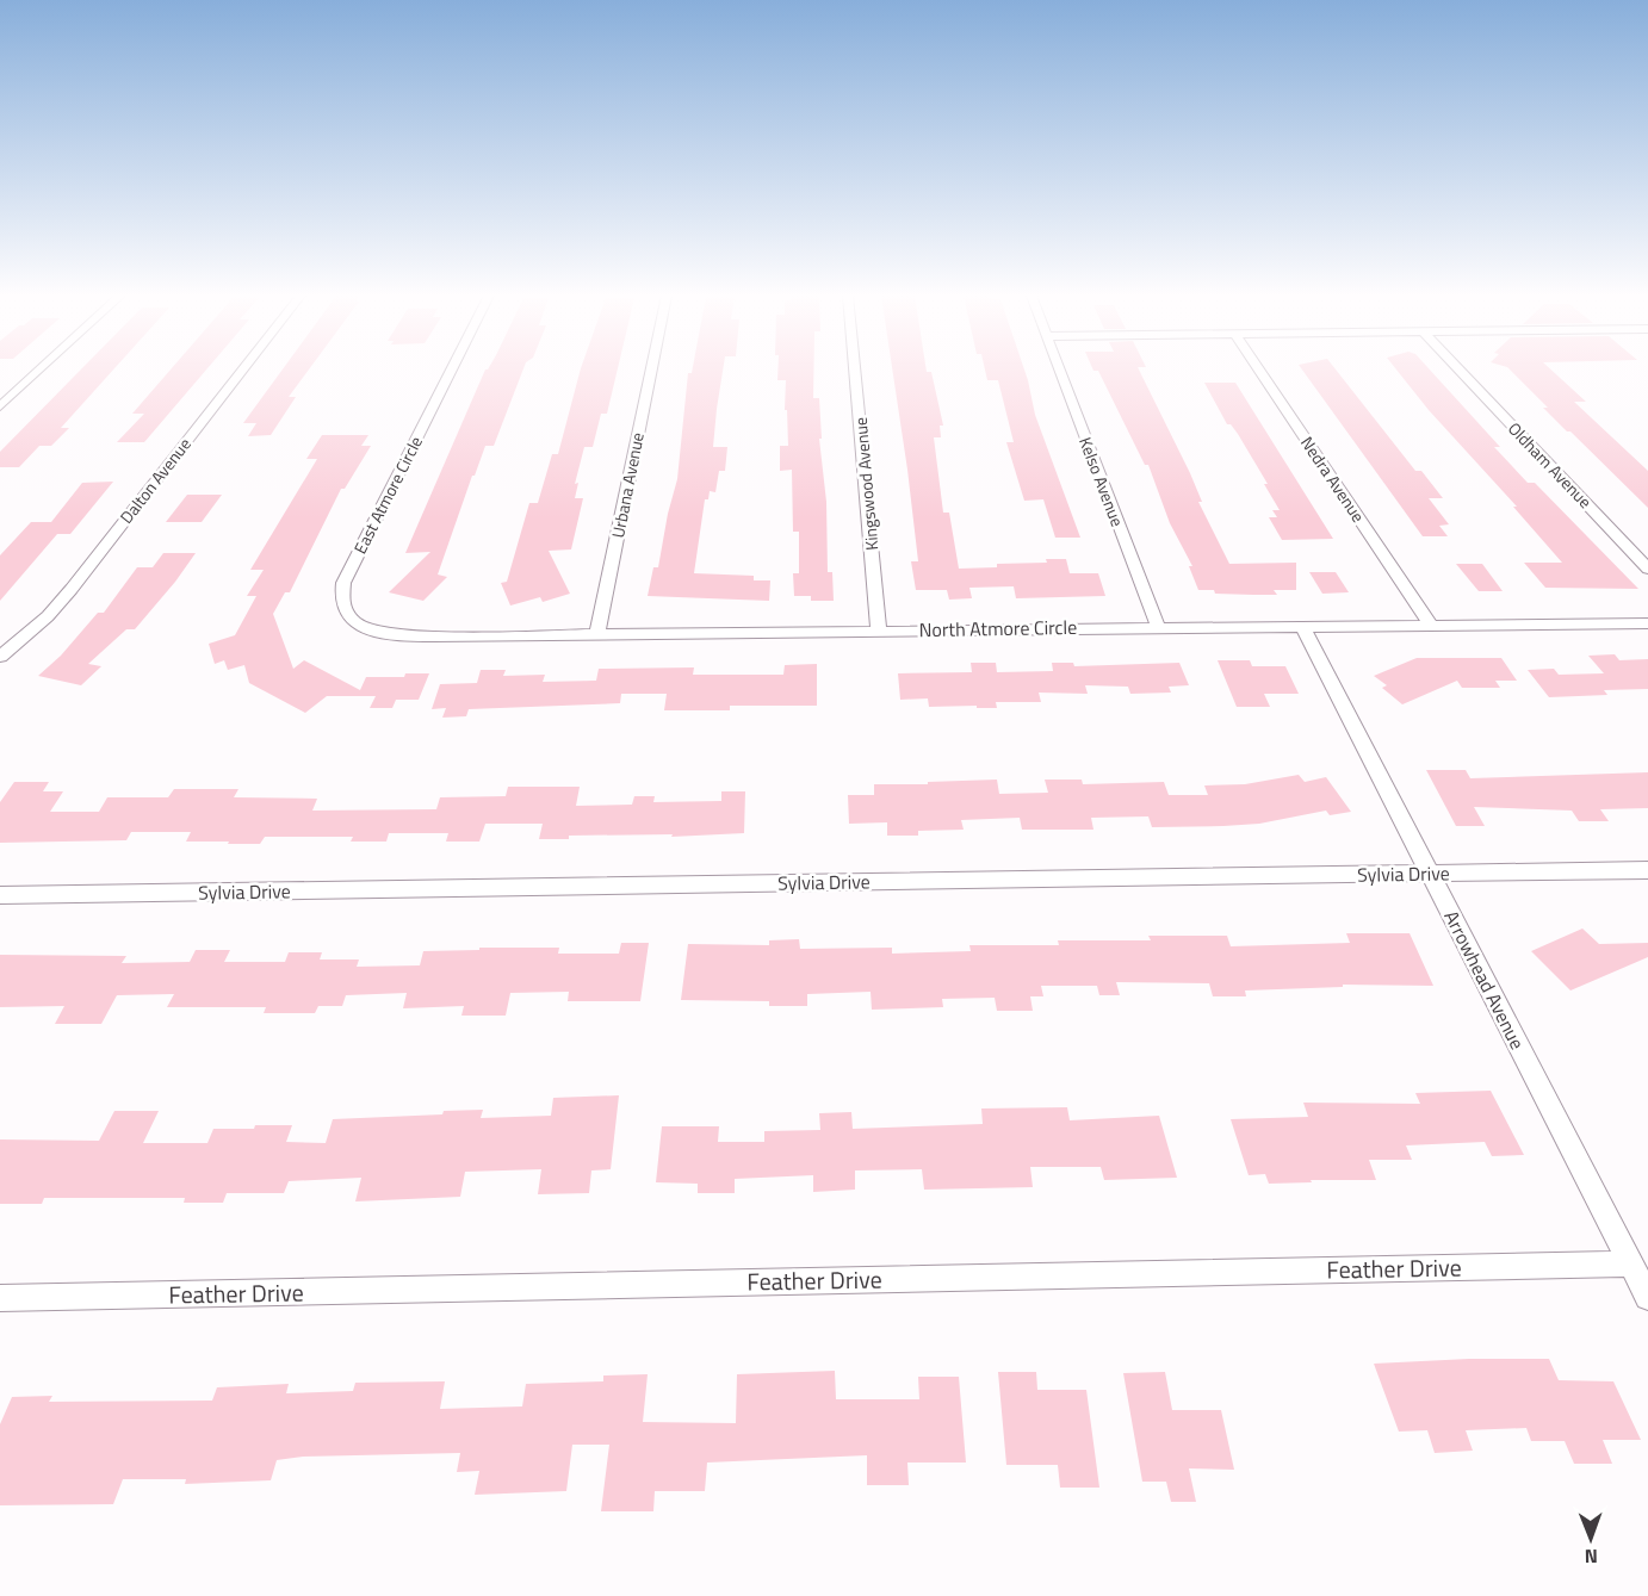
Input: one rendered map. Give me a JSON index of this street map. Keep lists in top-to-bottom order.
{
  "streets": {
    "street": [
      "Oldham Avenue",
      "Nedra Avenue",
      "Dalton Avenue",
      "Kelso Avenue",
      "Kingswood Avenue",
      "Urbana Avenue",
      "East Atmore Circle",
      "North Atmore Circle",
      "Sylvia Drive",
      "Arrowhead Avenue",
      "Feather Drive"
    ]
  },
  "crossings": [
    ["Nedra Avenue", "North Atmore Circle"],
    ["Kelso Avenue", "North Atmore Circle"],
    ["Kingswood Avenue", "North Atmore Circle"],
    ["Urbana Avenue", "North Atmore Circle"],
    ["East Atmore Circle", "North Atmore Circle"],
    ["North Atmore Circle", "Arrowhead Avenue"],
    ["Sylvia Drive", "Arrowhead Avenue"],
    ["Arrowhead Avenue", "Feather Drive"]
  ],
  "north": "bottom"
}
